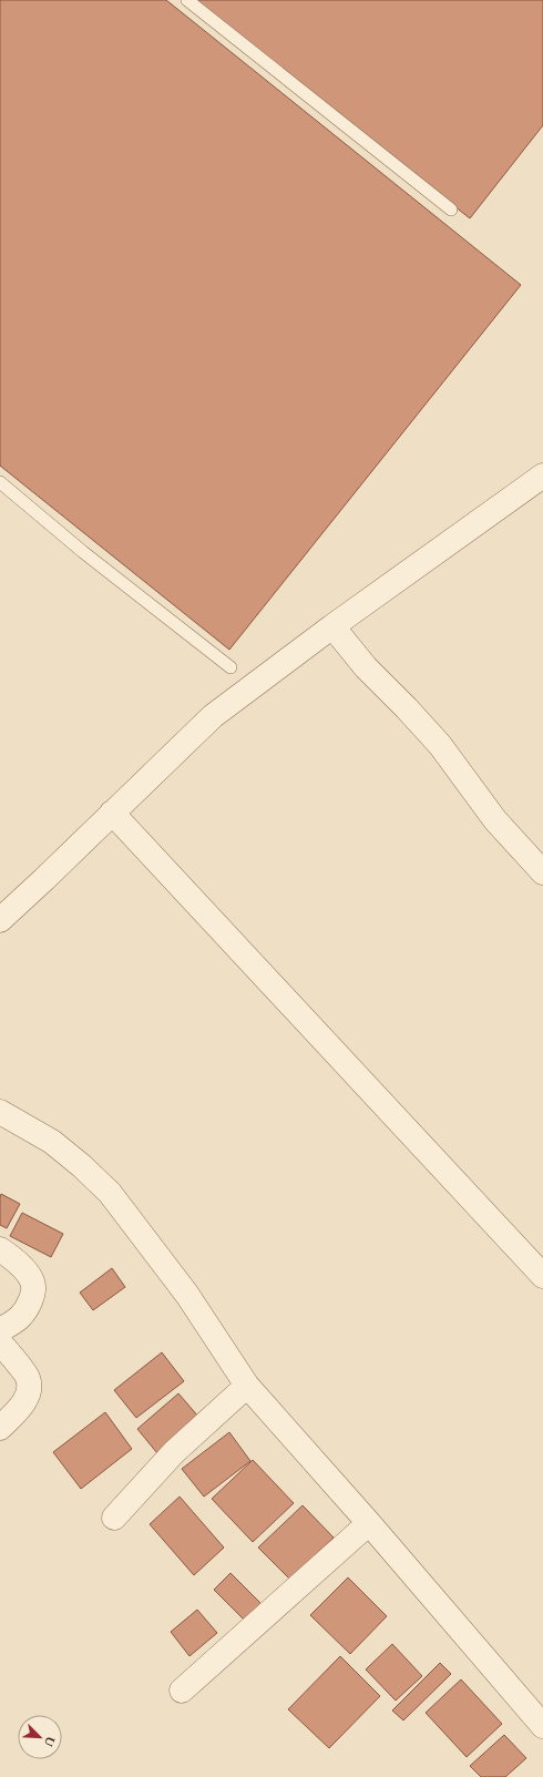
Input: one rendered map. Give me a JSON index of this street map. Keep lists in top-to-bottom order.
{
  "north": "bottom right"
}
